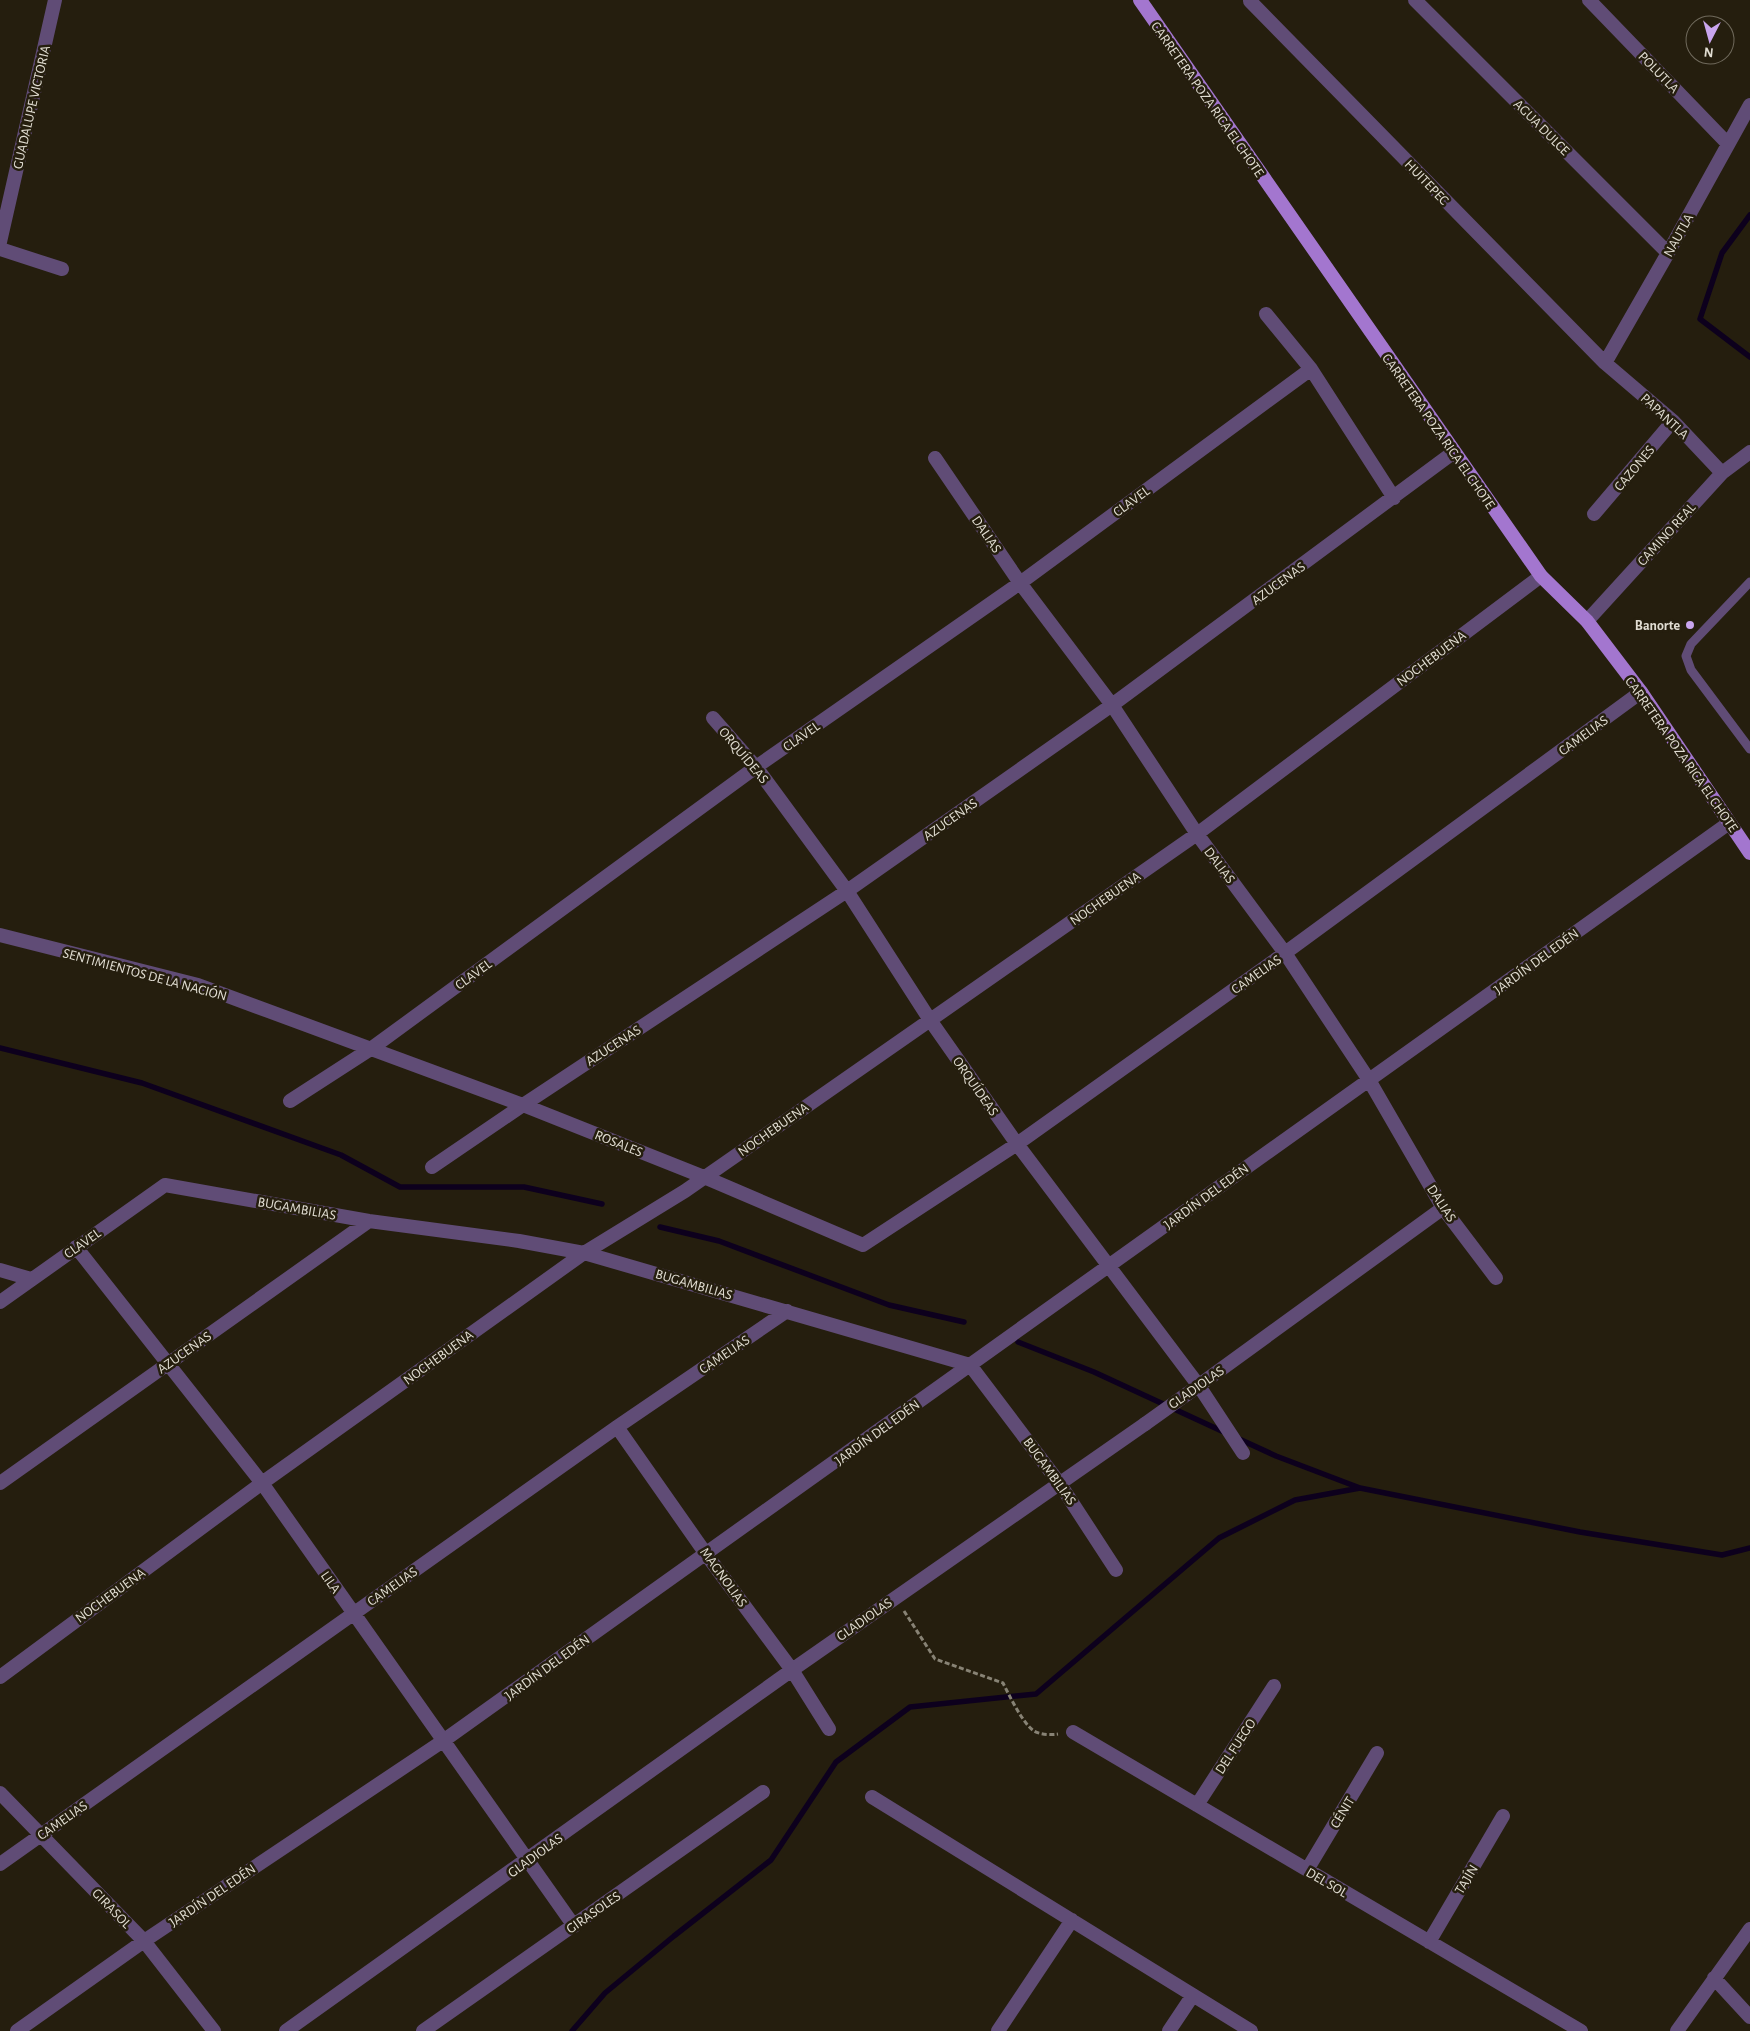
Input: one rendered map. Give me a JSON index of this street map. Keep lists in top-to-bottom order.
{
  "streets": {
    "main road": ["CARRETERA POZA RICA EL CHOTE"],
    "street": [
      "POLUTLA",
      "GUADALUPE VICTORIA",
      "AGUA DULCE",
      "HUITEPEC",
      "NAUTLA",
      "PAPANTLA",
      "CAZONES",
      "CLAVEL",
      "DALIAS",
      "CAMINO REAL",
      "AZUCENAS",
      "NOCHEBUENA",
      "CAMELIAS",
      "ORQUÍDEAS",
      "JARDÍN DEL EDÉN",
      "SENTIMIENTOS DE LA NACIÓN",
      "ROSALES",
      "BUGAMBILIAS",
      "GLADIOLAS",
      "MAGNOLIAS",
      "LILA",
      "DEL FUEGO",
      "CÉNIT",
      "TAJÍN",
      "DEL SOL",
      "GIRASOL",
      "GIRASOLES"
    ]
  },
  "crossings": [
    ["POLUTLA", "NAUTLA"],
    ["CARRETERA POZA RICA EL CHOTE", "CAMINO REAL"],
    ["CARRETERA POZA RICA EL CHOTE", "AZUCENAS"],
    ["CARRETERA POZA RICA EL CHOTE", "NOCHEBUENA"],
    ["CARRETERA POZA RICA EL CHOTE", "CAMELIAS"],
    ["CARRETERA POZA RICA EL CHOTE", "JARDÍN DEL EDÉN"],
    ["AGUA DULCE", "NAUTLA"],
    ["HUITEPEC", "NAUTLA"],
    ["HUITEPEC", "PAPANTLA"],
    ["NAUTLA", "PAPANTLA"],
    ["PAPANTLA", "CAZONES"],
    ["PAPANTLA", "CAMINO REAL"],
    ["CLAVEL", "DALIAS"],
    ["CLAVEL", "ORQUÍDEAS"],
    ["CLAVEL", "SENTIMIENTOS DE LA NACIÓN"],
    ["CLAVEL", "ROSALES"],
    ["CLAVEL", "BUGAMBILIAS"],
    ["CLAVEL", "LILA"],
    ["DALIAS", "AZUCENAS"],
    ["DALIAS", "NOCHEBUENA"],
    ["DALIAS", "CAMELIAS"],
    ["DALIAS", "JARDÍN DEL EDÉN"],
    ["DALIAS", "GLADIOLAS"],
    ["AZUCENAS", "ORQUÍDEAS"],
    ["AZUCENAS", "ROSALES"],
    ["AZUCENAS", "BUGAMBILIAS"],
    ["AZUCENAS", "LILA"],
    ["NOCHEBUENA", "ORQUÍDEAS"],
    ["NOCHEBUENA", "ROSALES"],
    ["NOCHEBUENA", "BUGAMBILIAS"],
    ["NOCHEBUENA", "LILA"],
    ["CAMELIAS", "ORQUÍDEAS"],
    ["CAMELIAS", "ROSALES"],
    ["CAMELIAS", "BUGAMBILIAS"],
    ["CAMELIAS", "MAGNOLIAS"],
    ["CAMELIAS", "LILA"],
    ["CAMELIAS", "GIRASOL"],
    ["ORQUÍDEAS", "JARDÍN DEL EDÉN"],
    ["ORQUÍDEAS", "GLADIOLAS"],
    ["JARDÍN DEL EDÉN", "BUGAMBILIAS"],
    ["JARDÍN DEL EDÉN", "MAGNOLIAS"],
    ["JARDÍN DEL EDÉN", "LILA"],
    ["JARDÍN DEL EDÉN", "GIRASOL"],
    ["SENTIMIENTOS DE LA NACIÓN", "ROSALES"],
    ["BUGAMBILIAS", "GLADIOLAS"],
    ["GLADIOLAS", "MAGNOLIAS"],
    ["GLADIOLAS", "LILA"],
    ["LILA", "GIRASOLES"],
    ["DEL FUEGO", "DEL SOL"],
    ["CÉNIT", "DEL SOL"],
    ["TAJÍN", "DEL SOL"]
  ],
  "places": ["Banorte"],
  "north": "bottom"
}
